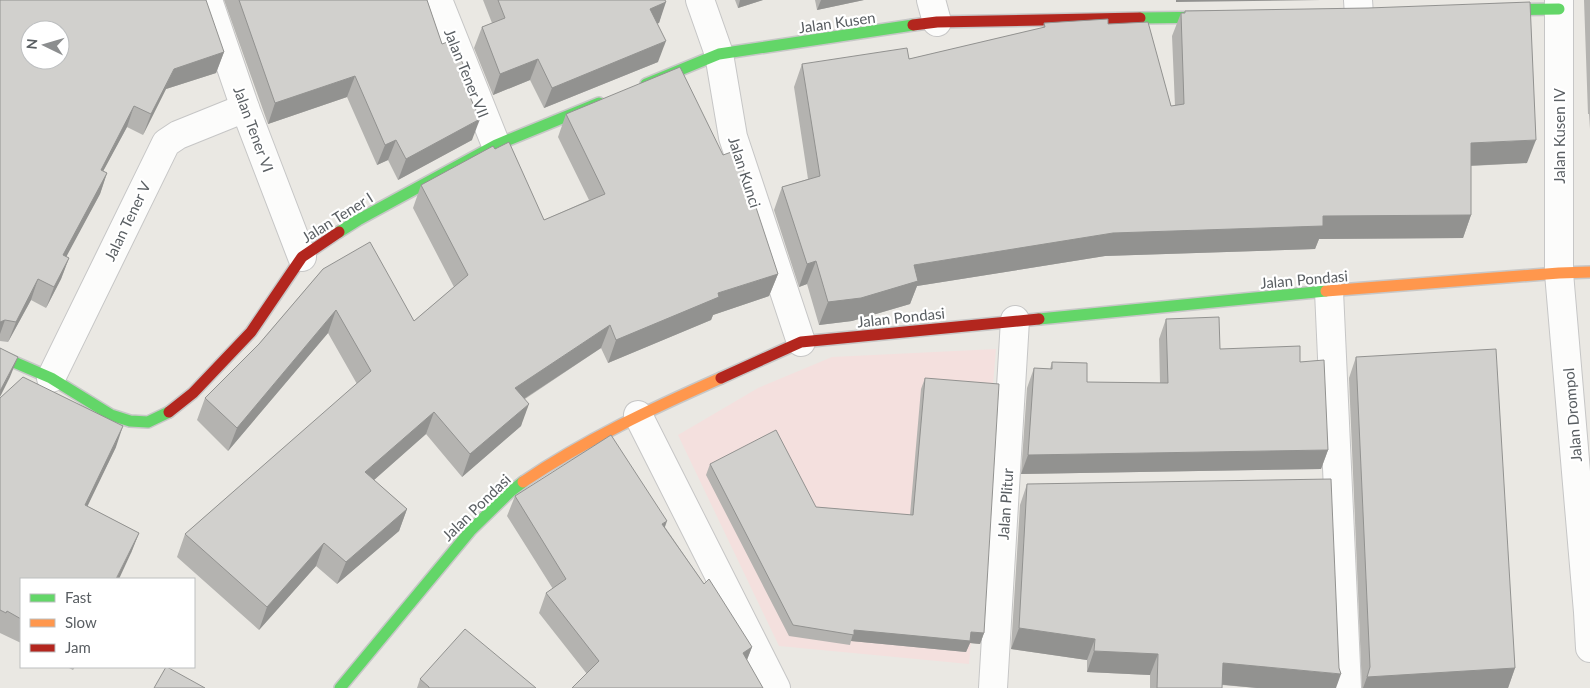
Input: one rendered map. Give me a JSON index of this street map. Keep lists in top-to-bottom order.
{
  "streets": {
    "street": [
      "Jalan Kusen",
      "Jalan Tener VII",
      "Jalan Tener VI",
      "Jalan Kusen IV",
      "Jalan Kunci",
      "Jalan Tener I",
      "Jalan Tener V",
      "Jalan Pondasi",
      "Jalan Drompol",
      "Jalan Plitur"
    ]
  },
  "crossings": [
    ["Jalan Kusen", "Jalan Kunci"],
    ["Jalan Tener VII", "Jalan Tener I"],
    ["Jalan Tener VI", "Jalan Tener I"],
    ["Jalan Tener VI", "Jalan Tener V"],
    ["Jalan Kusen IV", "Jalan Pondasi"],
    ["Jalan Kusen IV", "Jalan Drompol"],
    ["Jalan Kunci", "Jalan Pondasi"],
    ["Jalan Tener I", "Jalan Tener V"],
    ["Jalan Pondasi", "Jalan Drompol"],
    ["Jalan Pondasi", "Jalan Plitur"]
  ],
  "legend": ["Fast", "Slow", "Jam"],
  "north": "left"
}
